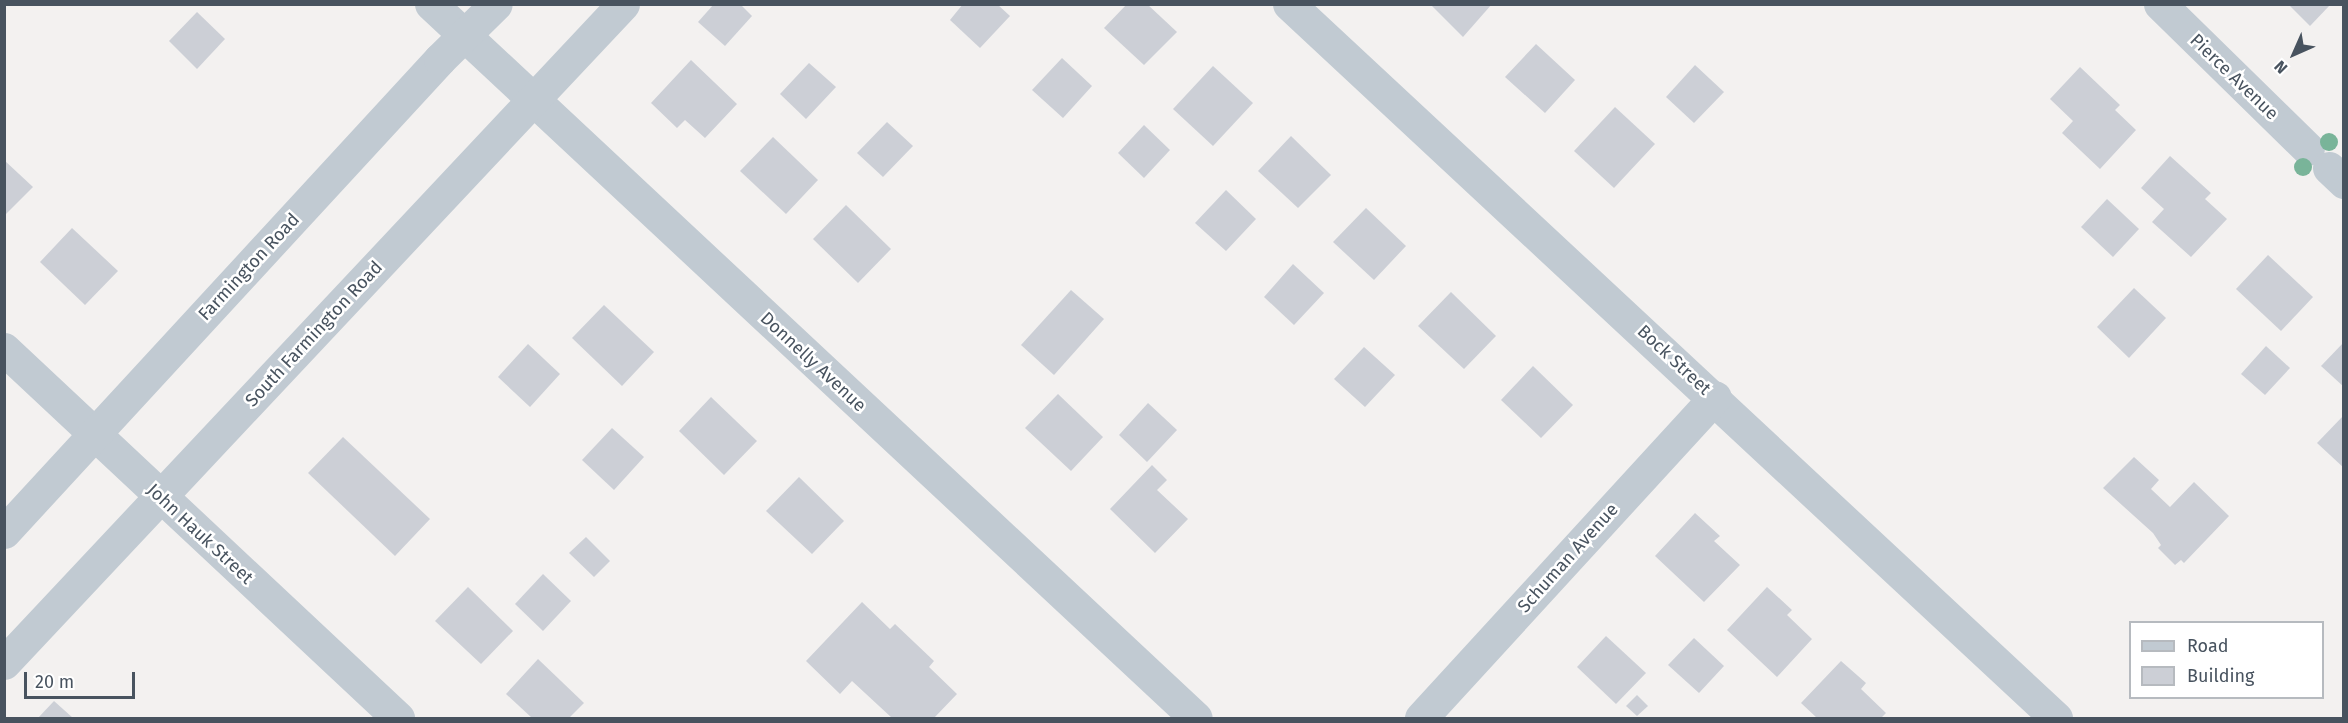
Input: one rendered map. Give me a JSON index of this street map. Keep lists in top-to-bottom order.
{
  "streets": {
    "street": [
      "Pierce Avenue",
      "Farmington Road",
      "South Farmington Road",
      "Bock Street",
      "Donnelly Avenue",
      "John Hauk Street",
      "Schuman Avenue"
    ]
  },
  "crossings": [
    ["Farmington Road", "Donnelly Avenue"],
    ["Farmington Road", "John Hauk Street"],
    ["South Farmington Road", "Donnelly Avenue"],
    ["South Farmington Road", "John Hauk Street"],
    ["Bock Street", "Schuman Avenue"]
  ],
  "legend": ["Road", "Building"],
  "scale_bar": "20 m",
  "north": "bottom left"
}
